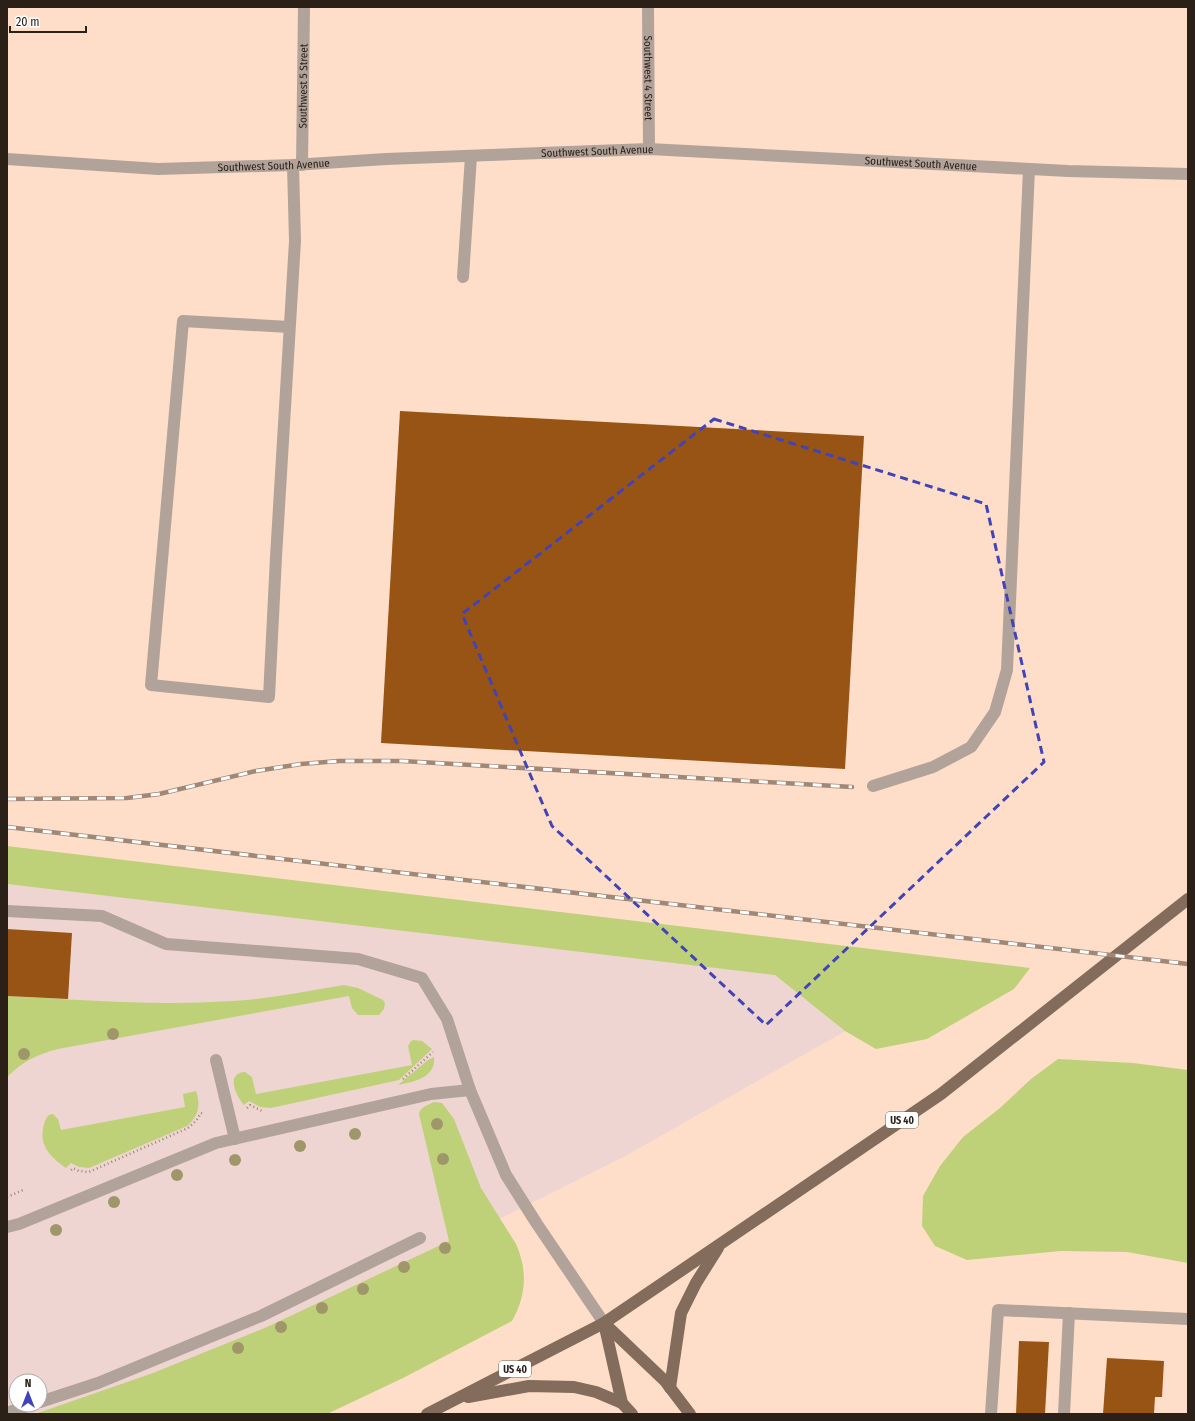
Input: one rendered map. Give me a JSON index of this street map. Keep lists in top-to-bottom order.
{
  "streets": {
    "main road": ["US 40"],
    "street": ["Southwest 4 Street", "Southwest 5 Street", "Southwest South Avenue"]
  },
  "crossings": [
    ["Southwest 4 Street", "Southwest South Avenue"],
    ["Southwest 5 Street", "Southwest South Avenue"]
  ],
  "scale_bar": "20 m",
  "north": "top"
}
